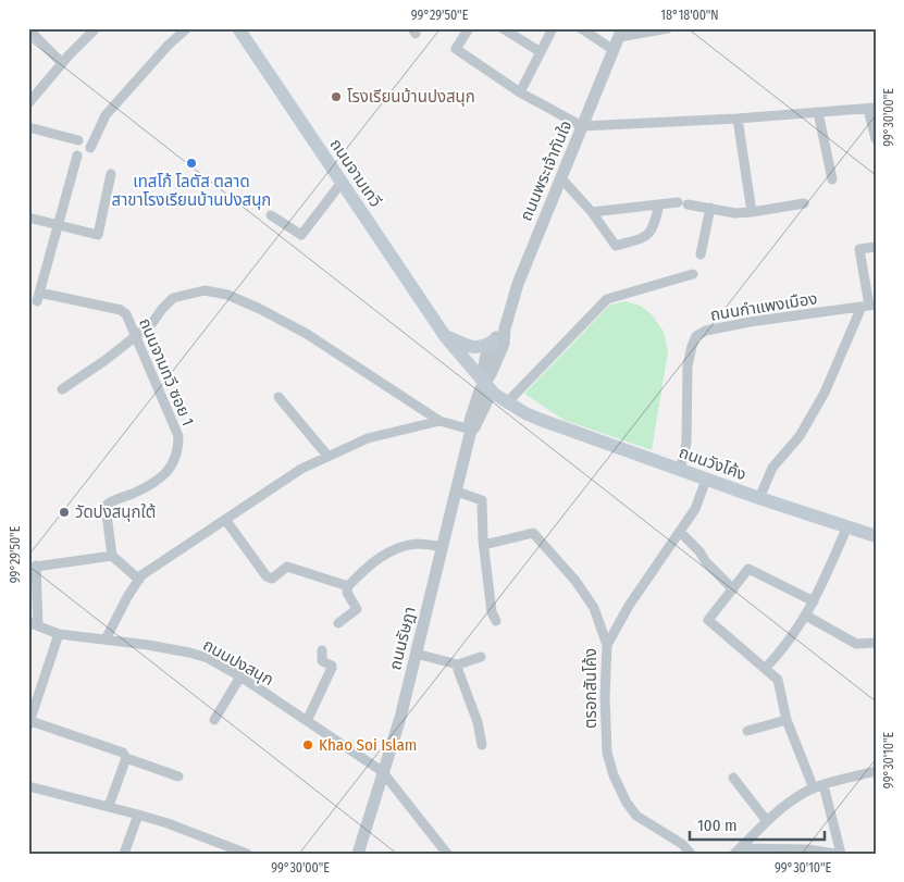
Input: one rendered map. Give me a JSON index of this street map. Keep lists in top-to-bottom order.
{
  "streets": {
    "main road": ["ถนนจามเทวี", "ถนนวังโค้ง"],
    "street": [
      "ถนนพระเจ้าทันใจ",
      "ถนนกำแพงเมือง",
      "ถนนจามทวี ซอย 1",
      "ถนนรัษฎา",
      "ถนนปงสนุก",
      "ตรอกสันโค้ง"
    ]
  },
  "crossings": [
    ["ถนนพระเจ้าทันใจ", "ถนนจามเทวี"],
    ["ถนนพระเจ้าทันใจ", "ถนนวังโค้ง"],
    ["ถนนพระเจ้าทันใจ", "ถนนรัษฎา"],
    ["ถนนจามเทวี", "ถนนวังโค้ง"],
    ["ถนนจามเทวี", "ถนนรัษฎา"],
    ["ถนนกำแพงเมือง", "ถนนวังโค้ง"],
    ["ถนนวังโค้ง", "ถนนรัษฎา"],
    ["ถนนรัษฎา", "ถนนปงสนุก"]
  ],
  "places": [
    "โรงเรียนบ้านปงสนุก",
    "เทสโก้ โลตัส ตลาด สาขาโรงเรียนบ้านปงสนุก",
    "วัดปงสนุกใต้",
    "Khao Soi Islam"
  ],
  "scale_bar": "100 m",
  "coordinates": [
    "99°29'50\"E",
    "18°18'00\"N",
    "99°30'00\"E",
    "99°30'10\"E"
  ]
}
